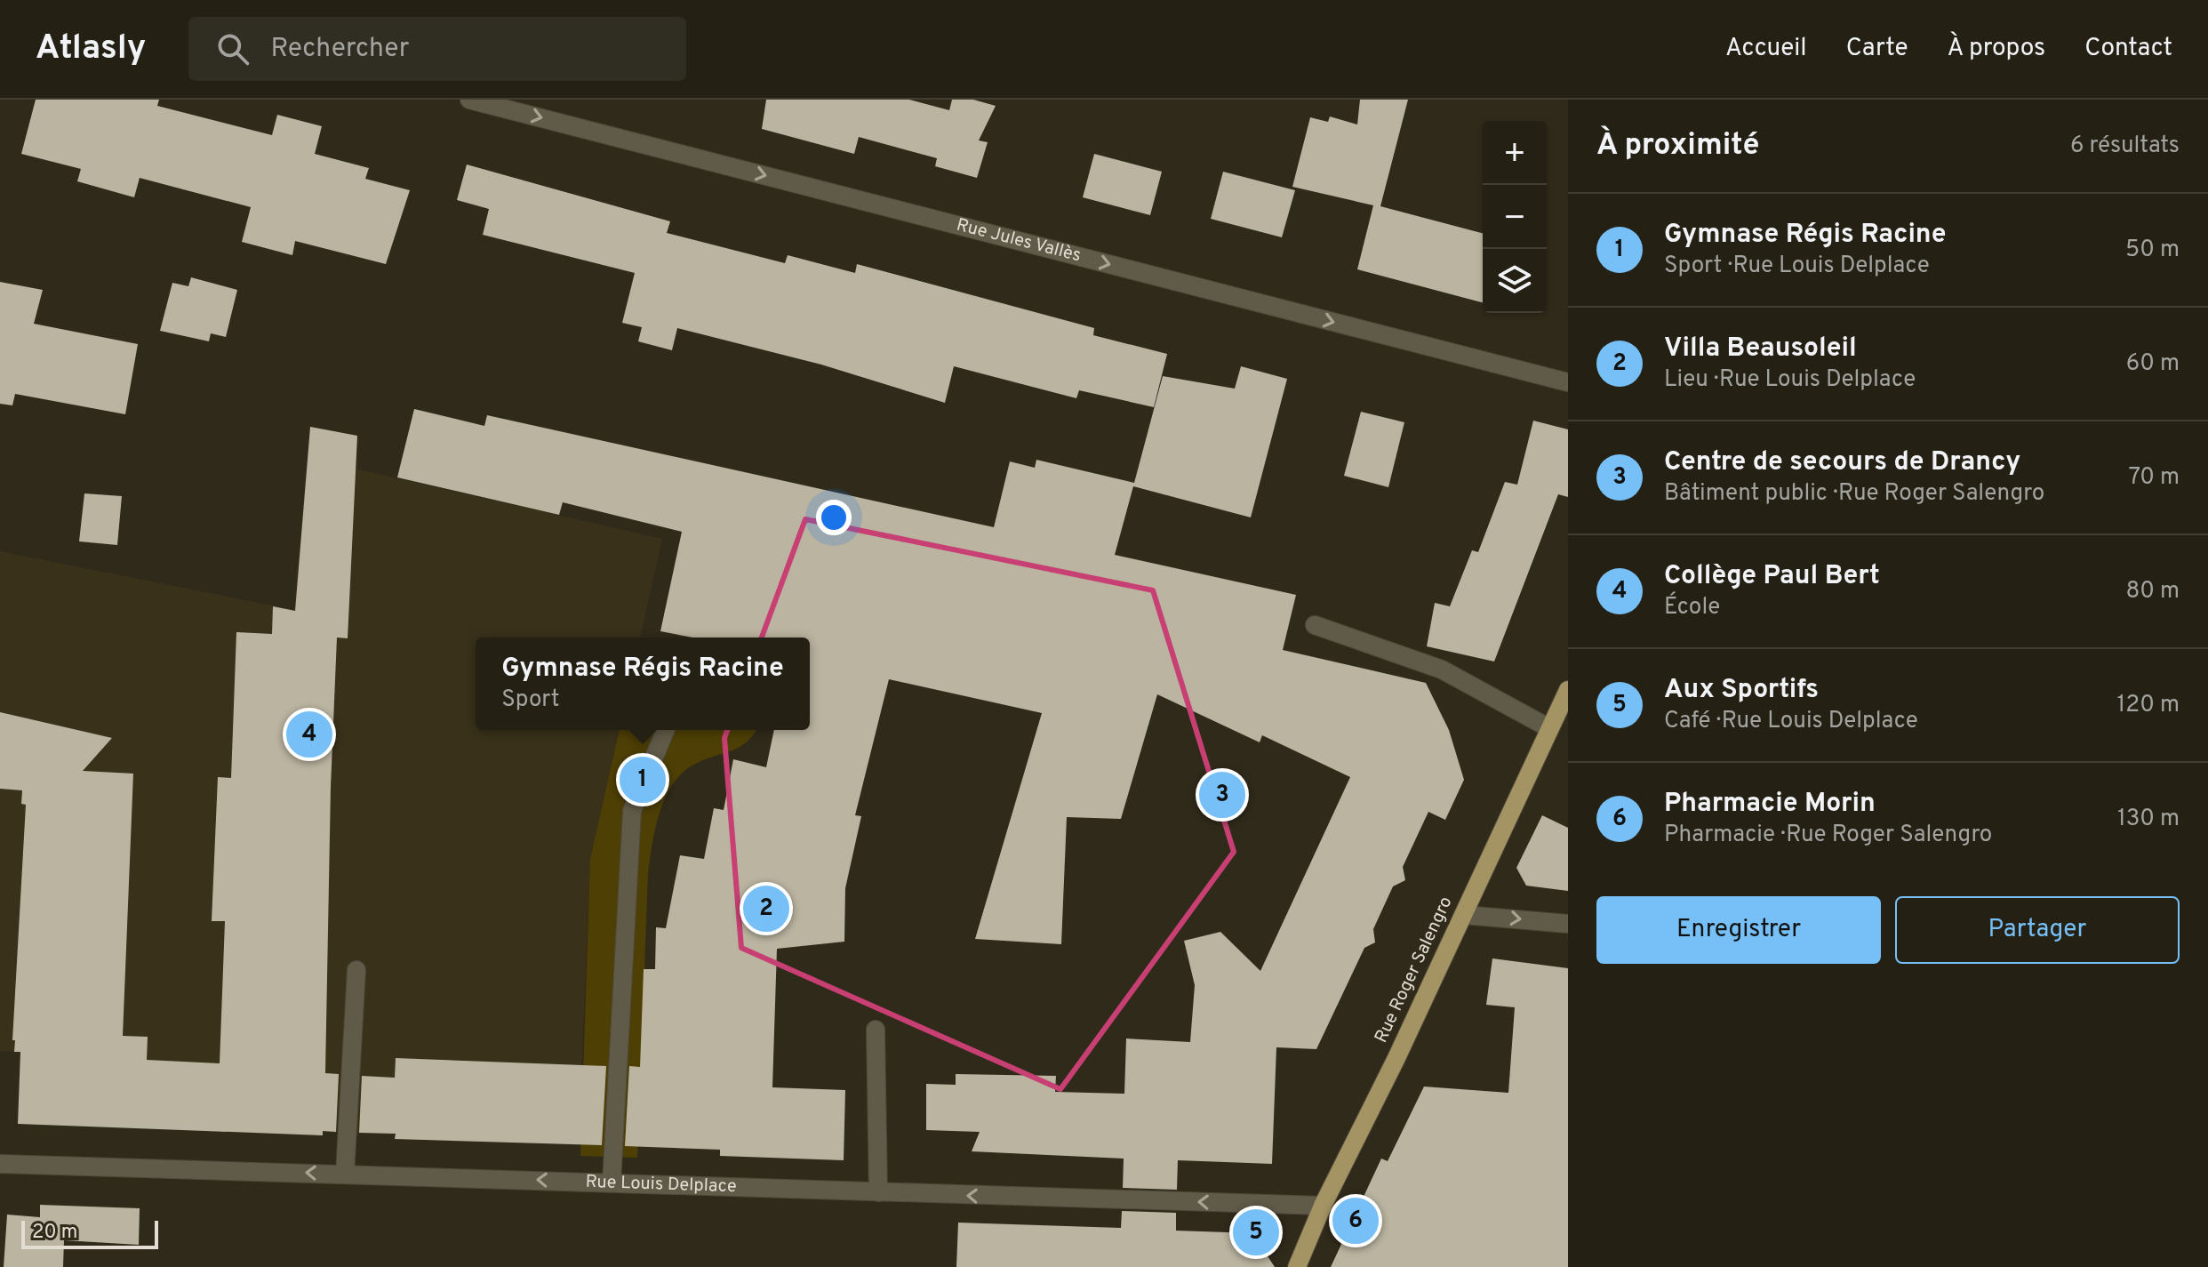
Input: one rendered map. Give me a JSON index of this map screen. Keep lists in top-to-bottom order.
{
  "streets": {
    "main road": ["Rue Roger Salengro"],
    "street": ["Rue Jules Vallès", "Rue Louis Delplace"]
  },
  "crossings": [
    ["Rue Roger Salengro", "Rue Louis Delplace"]
  ],
  "one_way": ["Rue Jules Vallès", "Rue Louis Delplace"],
  "scale_bar": "20 m",
  "page": {
    "header": "Atlasly",
    "search": "Rechercher",
    "nav": [
      "Accueil",
      "Carte",
      "À propos",
      "Contact"
    ],
    "heading": ["À proximité", "6 résultats"],
    "map_buttons": ["+", "−"],
    "list": [
      {
        "mark": "1",
        "name": "Gymnase Régis Racine",
        "note": "Sport · Rue Louis Delplace",
        "value": "50 m"
      },
      {
        "mark": "2",
        "name": "Villa Beausoleil",
        "note": "Lieu · Rue Louis Delplace",
        "value": "60 m"
      },
      {
        "mark": "3",
        "name": "Centre de secours de Drancy",
        "note": "Bâtiment public · Rue Roger Salengro",
        "value": "70 m"
      },
      {
        "mark": "4",
        "name": "Collège Paul Bert",
        "note": "École",
        "value": "80 m"
      },
      {
        "mark": "5",
        "name": "Aux Sportifs",
        "note": "Café · Rue Louis Delplace",
        "value": "120 m"
      },
      {
        "mark": "6",
        "name": "Pharmacie Morin",
        "note": "Pharmacie · Rue Roger Salengro",
        "value": "130 m"
      }
    ],
    "popup": ["Gymnase Régis Racine", "Sport"],
    "pins": [
      "4",
      "1",
      "3",
      "2",
      "6",
      "5"
    ],
    "buttons": ["Enregistrer", "Partager"],
    "scale": "20 m"
  }
}
